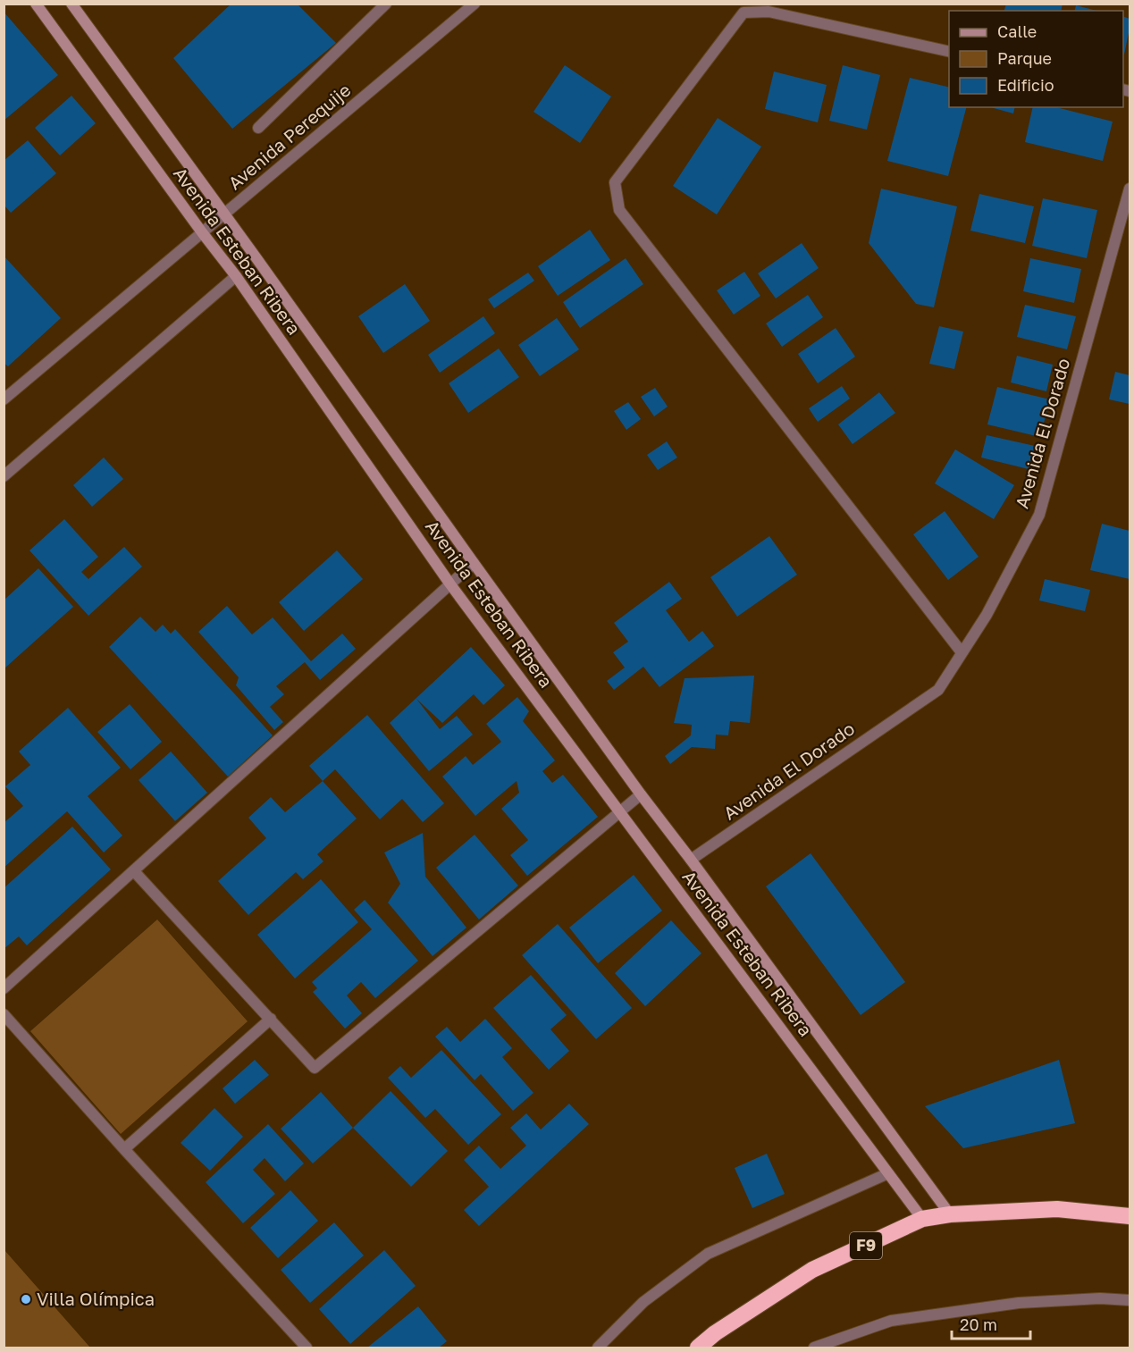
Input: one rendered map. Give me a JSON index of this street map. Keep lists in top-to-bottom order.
{
  "streets": {
    "highway": ["F9"],
    "main road": ["Avenida Esteban Ribera"],
    "street": ["Avenida Perequije", "Avenida El Dorado"]
  },
  "crossings": [
    ["Avenida Perequije", "Avenida Esteban Ribera"],
    ["Avenida Esteban Ribera", "Avenida El Dorado"],
    ["Avenida Esteban Ribera", "F9"]
  ],
  "places": ["Villa Olímpica"],
  "legend": ["Calle", "Parque", "Edificio"],
  "scale_bar": "20 m"
}
